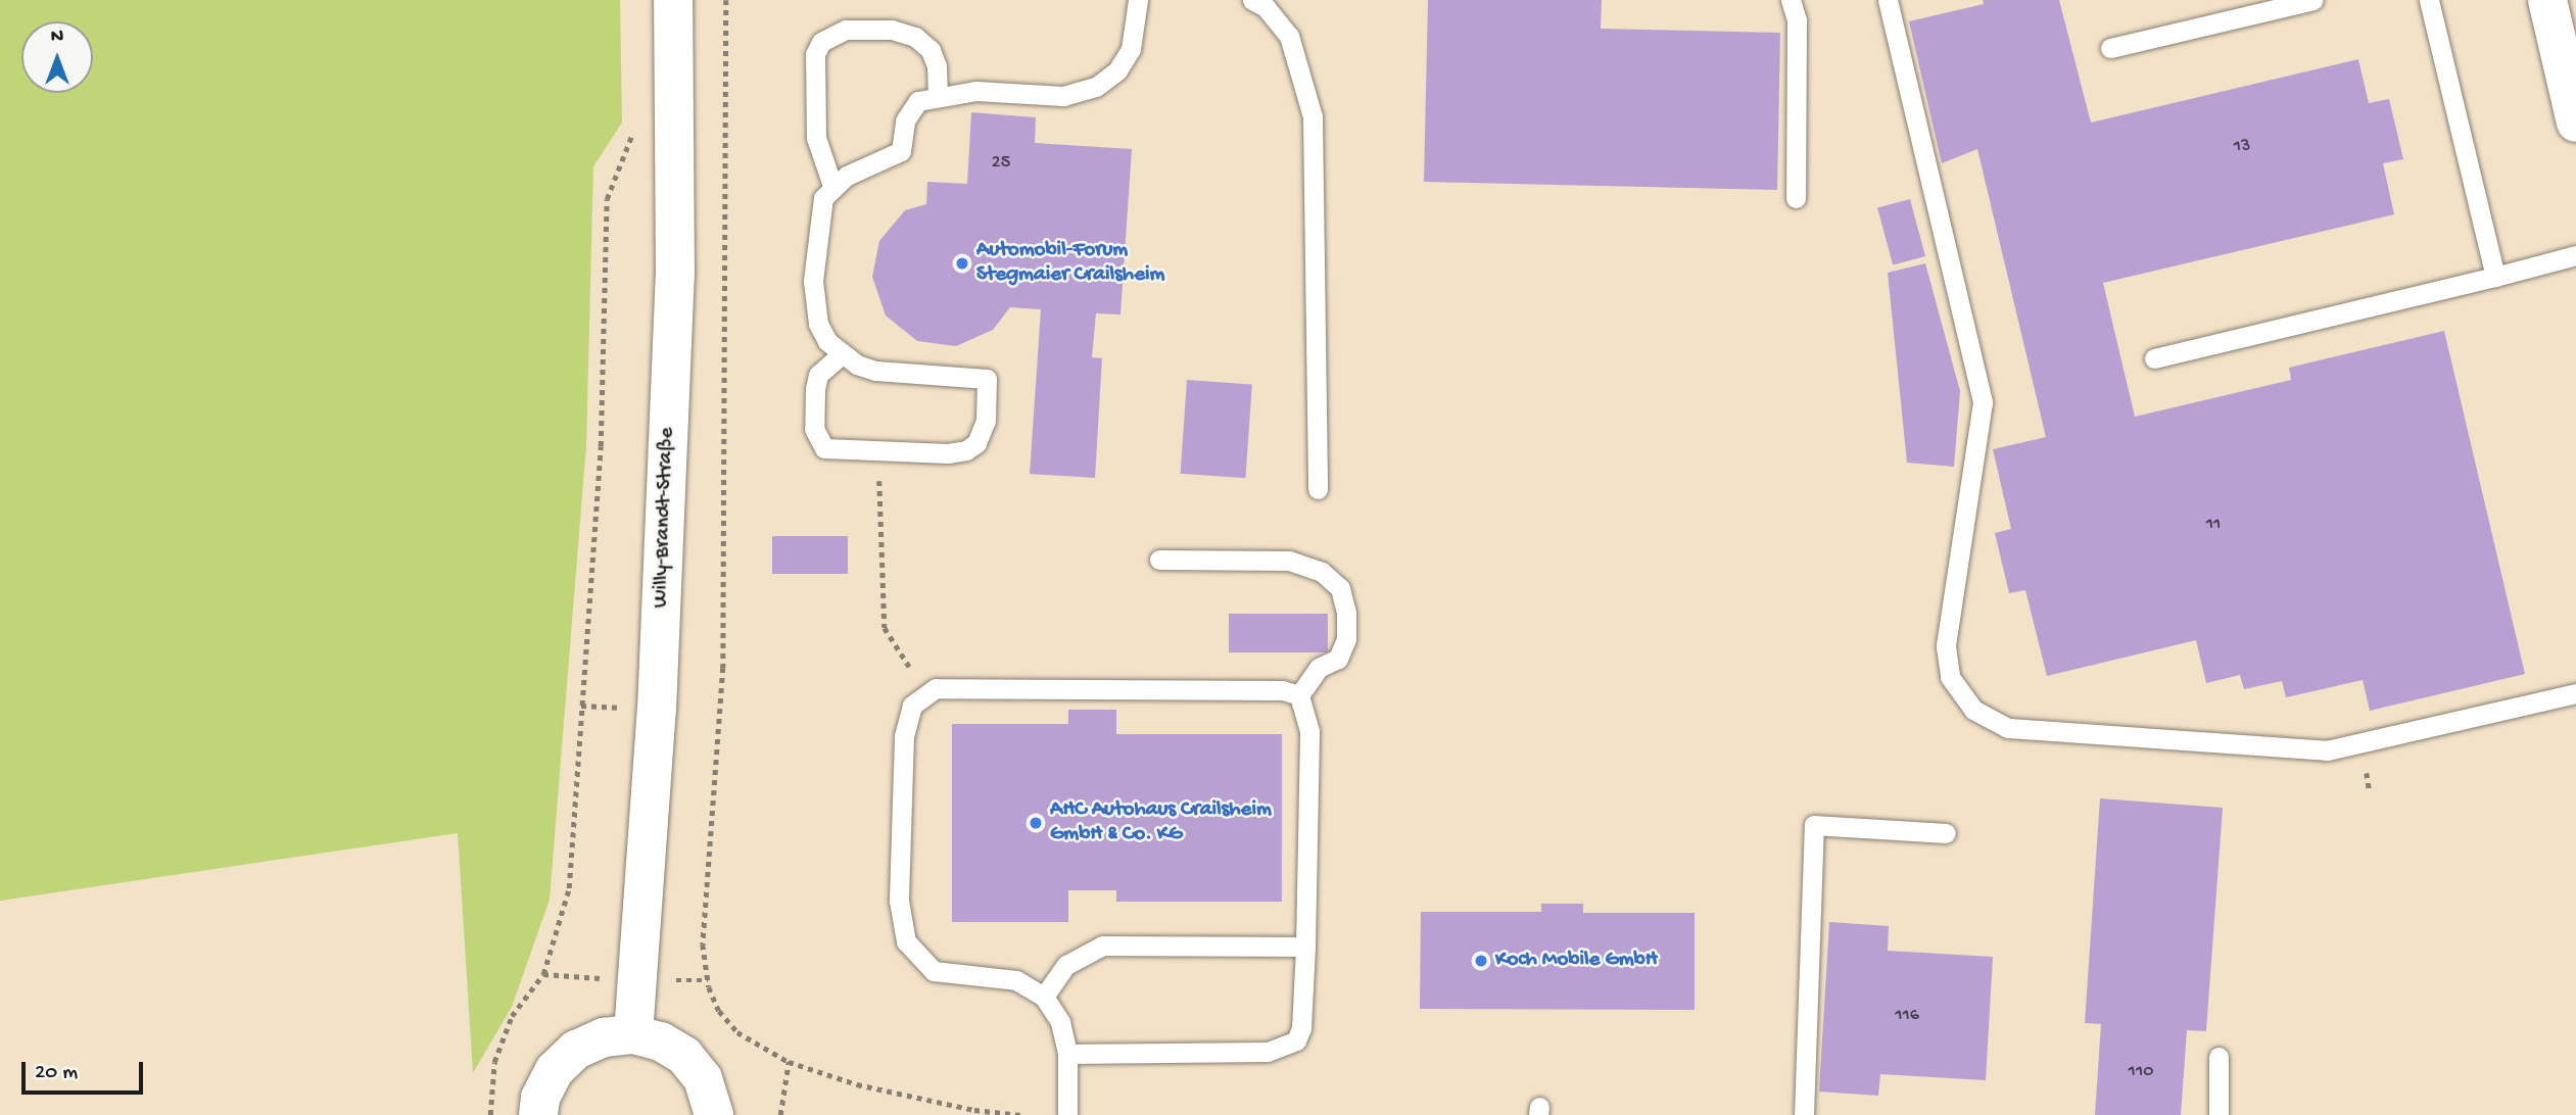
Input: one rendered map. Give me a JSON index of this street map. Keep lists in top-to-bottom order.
{
  "streets": {
    "main road": ["Willy-Brandt-Straße"]
  },
  "places": ["Automobil-Forum Stegmaier Crailsheim", "AHC Autohaus Crailsheim GmbH & Co. KG", "Koch Mobile GmbH"],
  "house_numbers": [
    "13",
    "25",
    "11",
    "116",
    "110"
  ],
  "scale_bar": "20 m",
  "north": "top"
}
